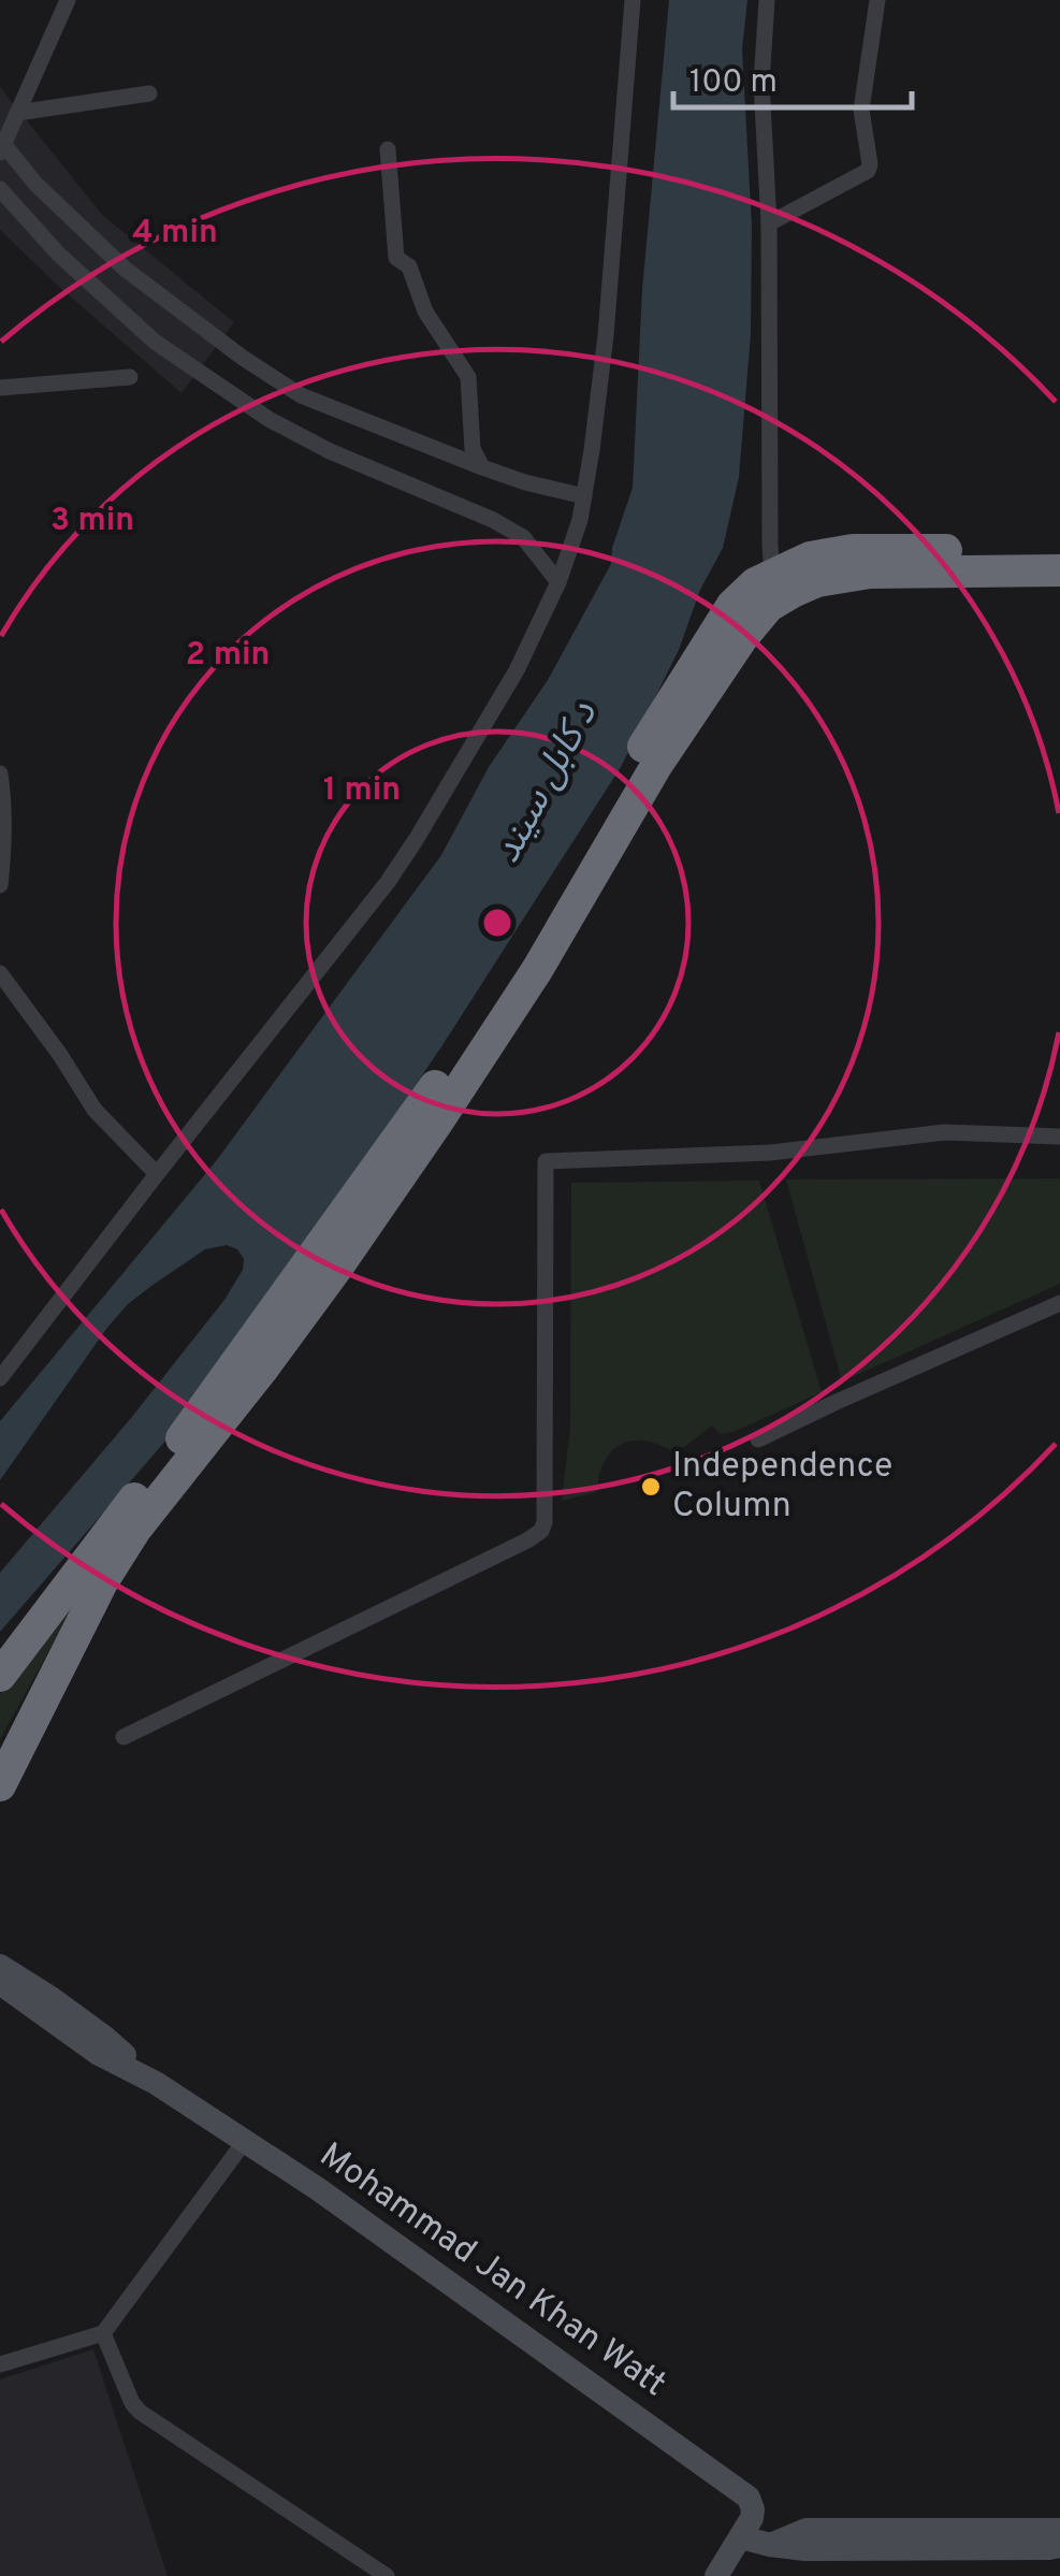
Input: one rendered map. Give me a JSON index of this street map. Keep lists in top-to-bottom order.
{
  "streets": {
    "main road": ["Mohammad Jan Khan Watt"]
  },
  "water": ["د کابل سيند"],
  "places": ["Independence Column"],
  "scale_bar": "100 m",
  "rings": [
    "4 min",
    "3 min",
    "2 min",
    "1 min"
  ]
}
